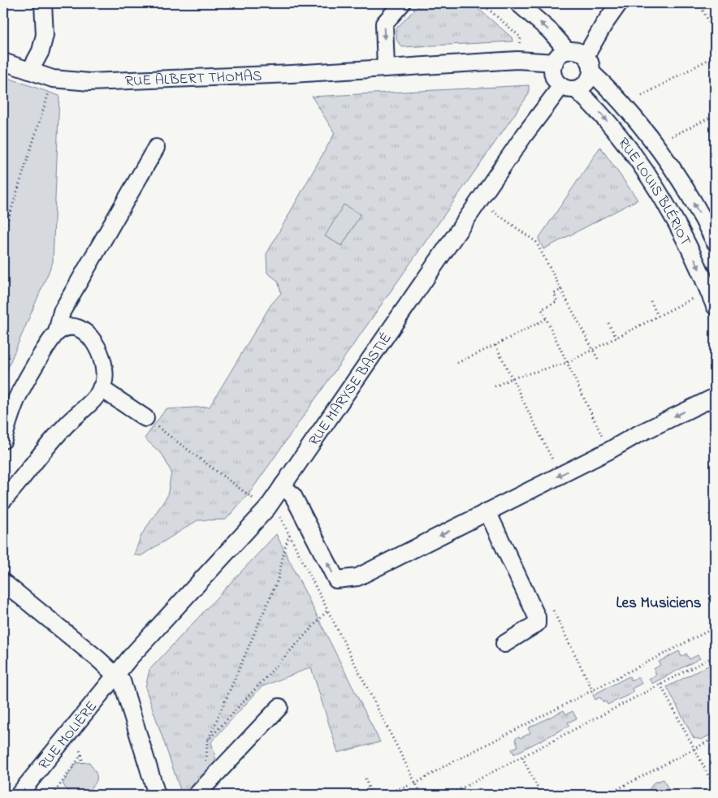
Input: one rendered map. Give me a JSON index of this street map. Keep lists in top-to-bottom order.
{
  "streets": {
    "street": [
      "RUE ALBERT THOMAS",
      "RUE LOUIS BLÉRIOT",
      "RUE MARYSE BASTIÉ",
      "RUE MOLIÈRE"
    ]
  },
  "crossings": [
    ["RUE ALBERT THOMAS", "RUE LOUIS BLÉRIOT"],
    ["RUE ALBERT THOMAS", "RUE MARYSE BASTIÉ"],
    ["RUE LOUIS BLÉRIOT", "RUE MARYSE BASTIÉ"],
    ["RUE MARYSE BASTIÉ", "RUE MOLIÈRE"]
  ],
  "districts": ["Les Musiciens"]
}
